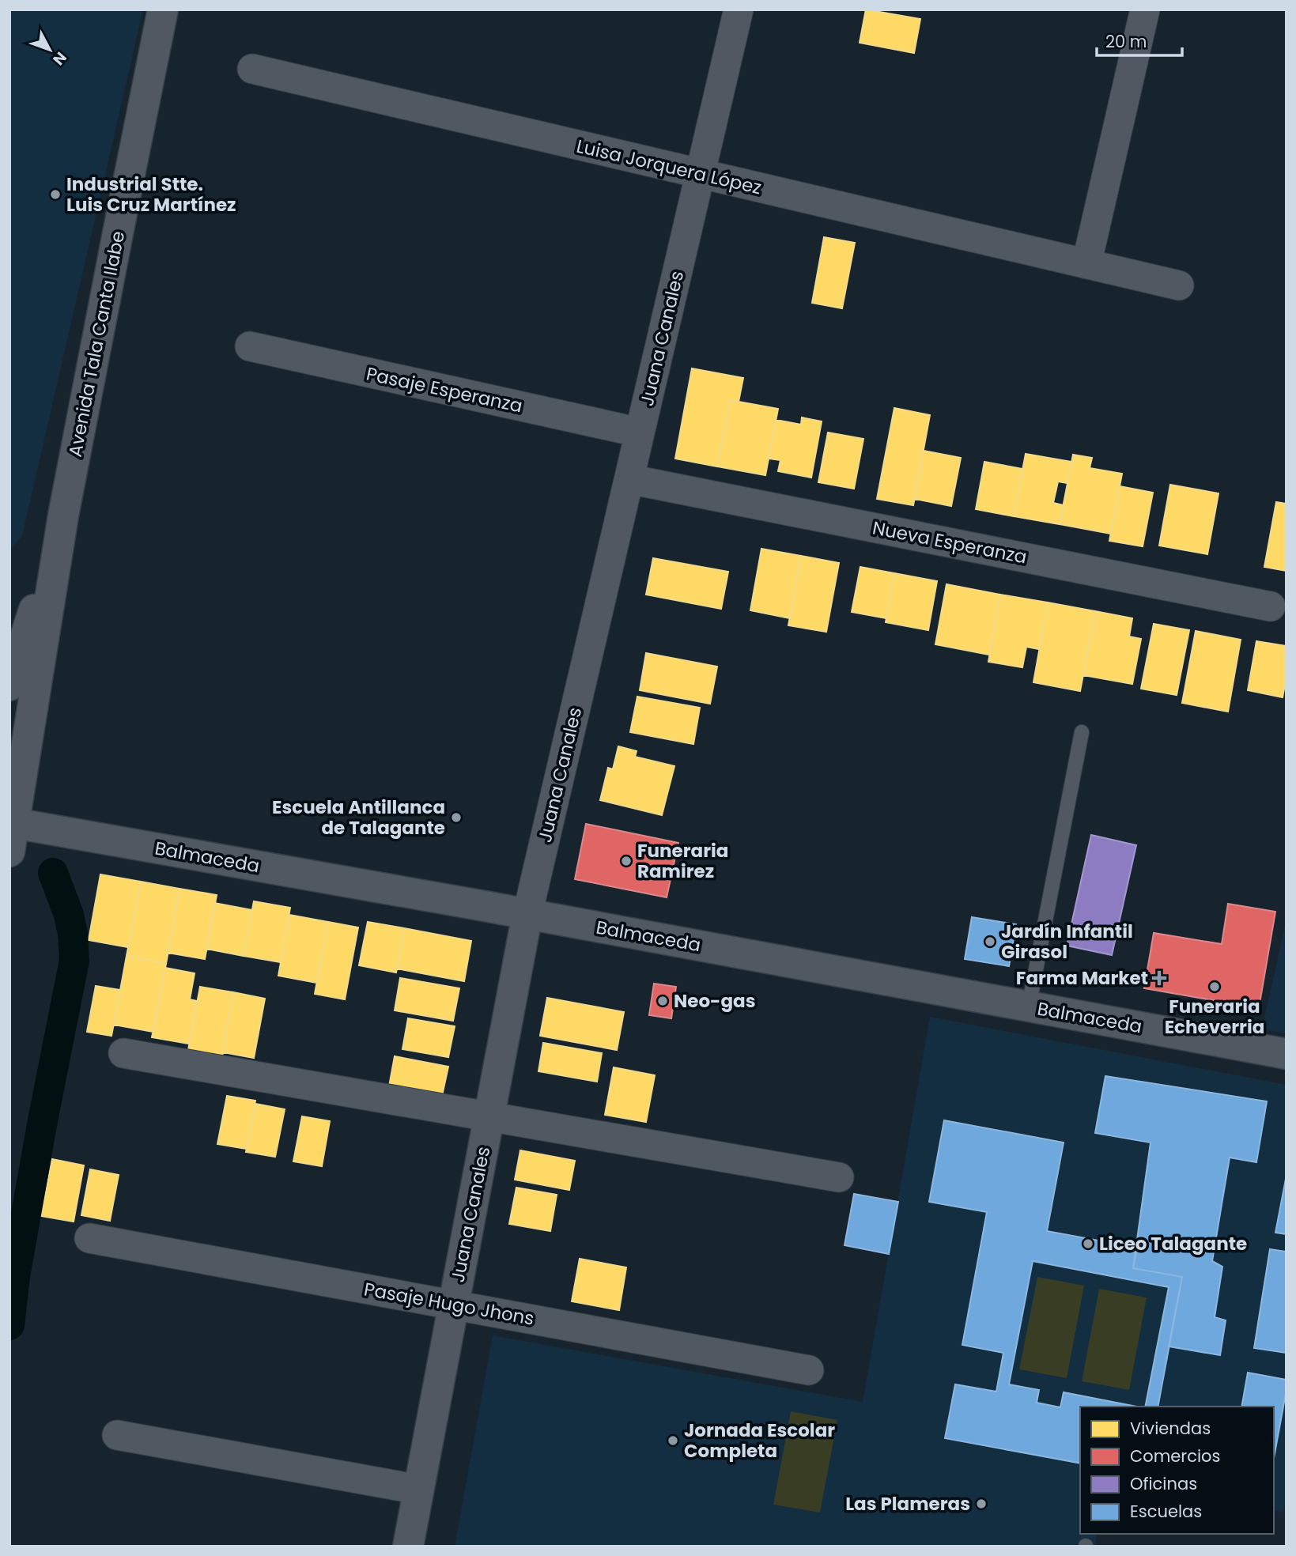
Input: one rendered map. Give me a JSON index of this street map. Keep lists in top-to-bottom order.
{
  "streets": {
    "street": [
      "Luisa Jorquera López",
      "Juana Canales",
      "Avenida Tala Canta Ilabe",
      "Pasaje Esperanza",
      "Nueva Esperanza",
      "Balmaceda",
      "Pasaje Hugo Jhons"
    ]
  },
  "crossings": [
    ["Luisa Jorquera López", "Juana Canales"],
    ["Juana Canales", "Pasaje Esperanza"],
    ["Juana Canales", "Nueva Esperanza"],
    ["Juana Canales", "Balmaceda"],
    ["Juana Canales", "Pasaje Hugo Jhons"],
    ["Avenida Tala Canta Ilabe", "Balmaceda"]
  ],
  "places": {
    "other": [
      "Industrial Stte. Luis Cruz Martínez",
      "Escuela Antillanca de Talagante",
      "Funeraria Ramirez",
      "Jardín Infantil Girasol",
      "Funeraria Echeverria",
      "Neo-gas",
      "Liceo Talagante",
      "Jornada Escolar Completa",
      "Las Plameras"
    ],
    "health": ["Farma Market"]
  },
  "legend": [
    "Viviendas",
    "Comercios",
    "Oficinas",
    "Escuelas"
  ],
  "scale_bar": "20 m",
  "north": "bottom right"
}
